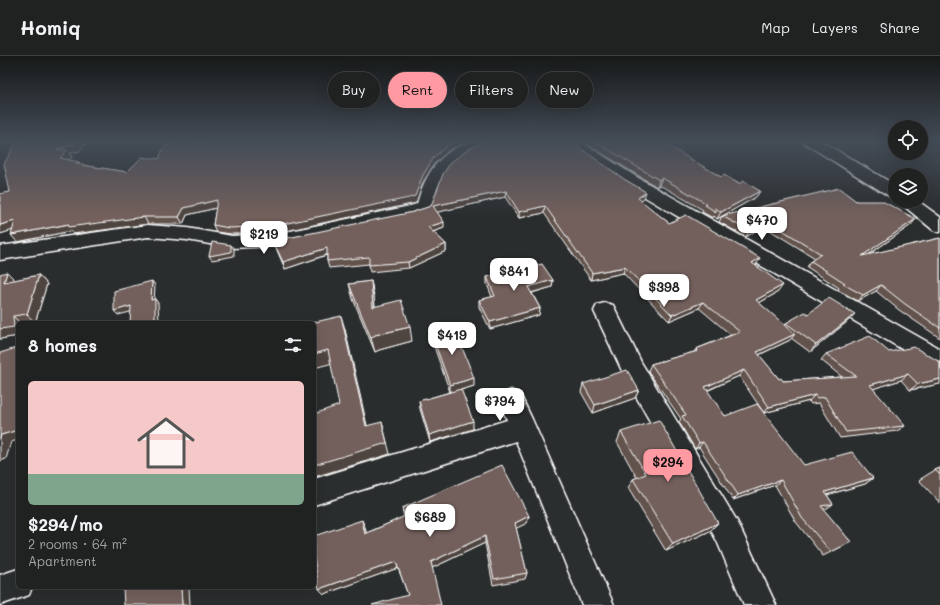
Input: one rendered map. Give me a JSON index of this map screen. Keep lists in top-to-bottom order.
{
  "page": {
    "header": "Homiq",
    "nav": ["Map", "Layers", "Share"],
    "chip": [
      "Buy",
      "Rent",
      "Filters",
      "New"
    ],
    "price": [
      "$470",
      "$219",
      "$841",
      "$398",
      "$419",
      "$794",
      "$294",
      "$689"
    ],
    "heading": "8 homes",
    "list": [
      {
        "name": "$294/mo",
        "note": "2 rooms · 64 m² · Apartment"
      }
    ]
  }
}
